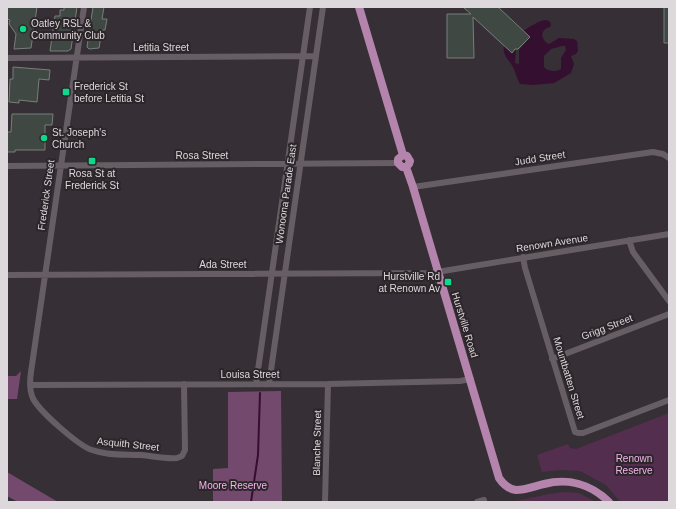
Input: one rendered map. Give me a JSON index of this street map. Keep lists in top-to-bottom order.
{
  "streets": {
    "main road": ["Hurstville Road"],
    "street": [
      "Letitia Street",
      "Rosa Street",
      "Judd Street",
      "Wonoona Parade East",
      "Frederick Street",
      "Renown Avenue",
      "Ada Street",
      "Grigg Street",
      "Louisa Street",
      "Mountbatten Street",
      "Blanche Street",
      "Asquith Street"
    ]
  },
  "crossings": [
    ["Letitia Street", "Wonoona Parade East"],
    ["Letitia Street", "Frederick Street"],
    ["Rosa Street", "Wonoona Parade East"],
    ["Rosa Street", "Frederick Street"],
    ["Rosa Street", "Hurstville Road"],
    ["Judd Street", "Hurstville Road"],
    ["Wonoona Parade East", "Ada Street"],
    ["Wonoona Parade East", "Louisa Street"],
    ["Frederick Street", "Ada Street"],
    ["Frederick Street", "Louisa Street"],
    ["Frederick Street", "Asquith Street"],
    ["Renown Avenue", "Ada Street"],
    ["Renown Avenue", "Hurstville Road"],
    ["Renown Avenue", "Mountbatten Street"],
    ["Ada Street", "Hurstville Road"],
    ["Hurstville Road", "Louisa Street"],
    ["Grigg Street", "Mountbatten Street"],
    ["Louisa Street", "Blanche Street"],
    ["Louisa Street", "Asquith Street"]
  ],
  "parks": ["Renown Reserve", "Moore Reserve"],
  "places": {
    "other": ["Oatley RSL & Community Club", "St. Joseph's Church"],
    "transit": ["Frederick St before Letitia St", "Rosa St at Frederick St", "Hurstville Rd at Renown Av"]
  }
}
